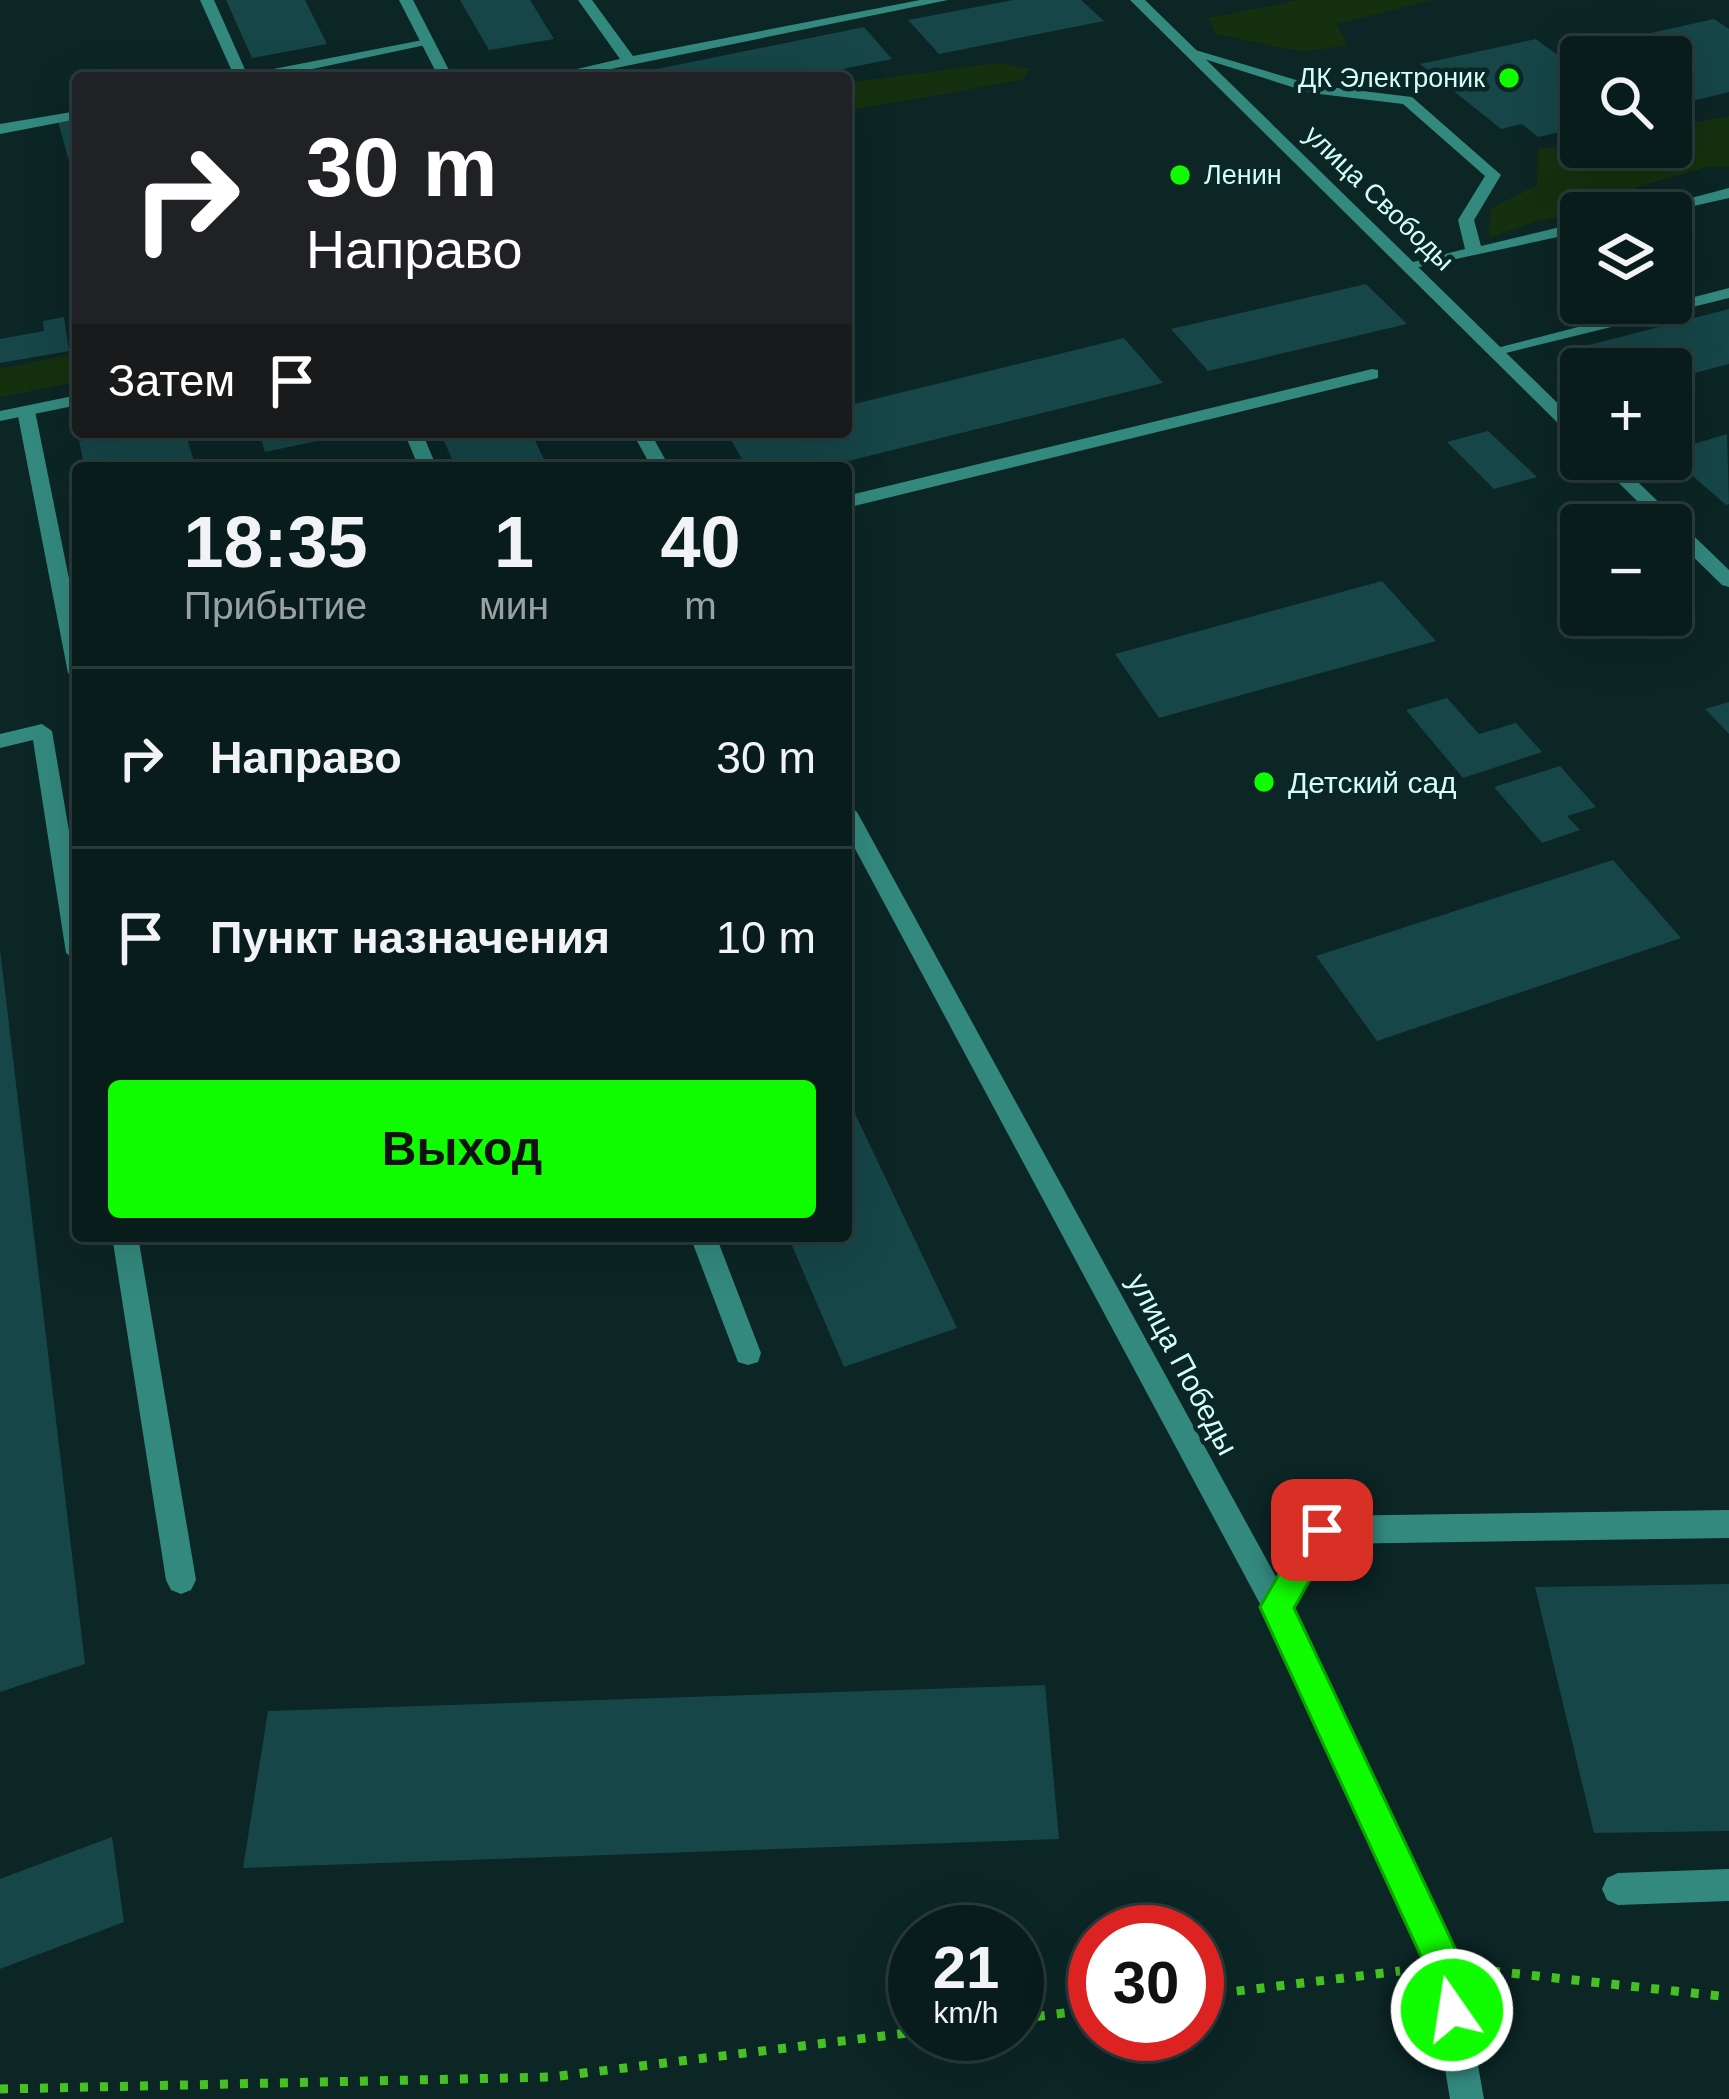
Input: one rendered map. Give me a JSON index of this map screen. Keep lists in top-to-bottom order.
{
  "streets": {
    "street": ["улица Свободы", "улица Победы"]
  },
  "places": ["ДК Электроник", "Ленин", "Детский сад"],
  "page": {
    "map_buttons": ["+", "−"],
    "turn": ["30 m", "Направо"],
    "then": "Затем",
    "eta": [
      "18:35",
      "Прибытие",
      "1",
      "мин",
      "40",
      "m"
    ],
    "list": [
      {
        "name": "Направо",
        "value": "30 m"
      },
      {
        "name": "Пункт назначения",
        "value": "10 m"
      }
    ],
    "buttons": "Выход",
    "speed": "21 km/h",
    "limit": "30"
  }
}
